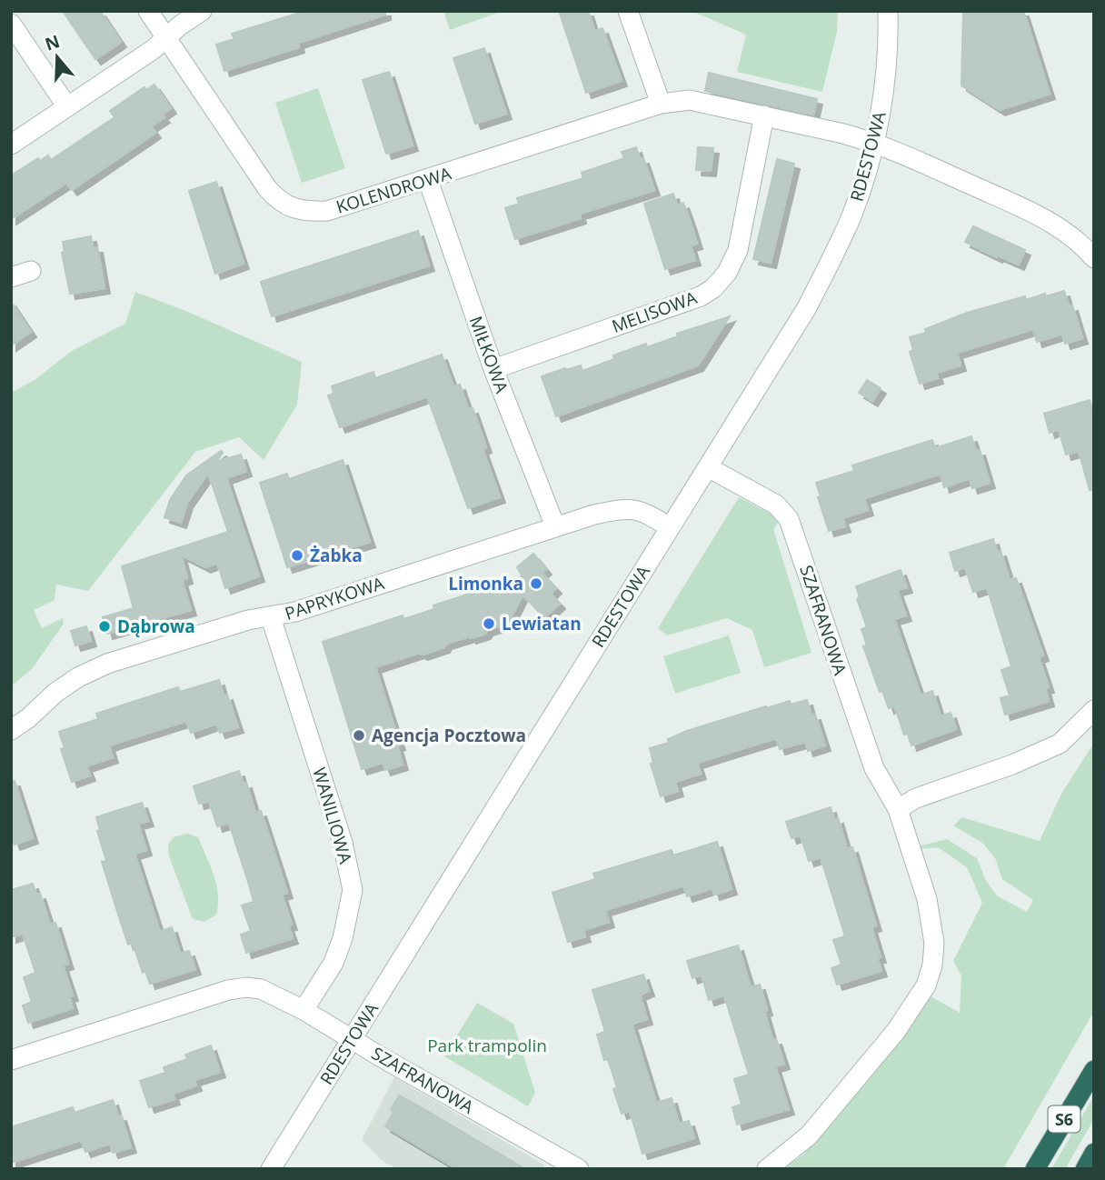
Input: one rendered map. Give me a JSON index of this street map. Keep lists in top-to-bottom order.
{
  "streets": {
    "highway": ["S6"],
    "street": [
      "RDESTOWA",
      "KOLENDROWA",
      "MELISOWA",
      "MIŁKOWA",
      "PAPRYKOWA",
      "SZAFRANOWA",
      "WANILIOWA"
    ]
  },
  "crossings": [
    ["RDESTOWA", "KOLENDROWA"],
    ["RDESTOWA", "PAPRYKOWA"],
    ["RDESTOWA", "SZAFRANOWA"],
    ["KOLENDROWA", "MELISOWA"],
    ["KOLENDROWA", "MIŁKOWA"],
    ["MELISOWA", "MIŁKOWA"],
    ["MIŁKOWA", "PAPRYKOWA"],
    ["PAPRYKOWA", "WANILIOWA"],
    ["SZAFRANOWA", "WANILIOWA"]
  ],
  "parks": ["Park trampolin"],
  "places": [
    "Żabka",
    "Limonka",
    "Lewiatan",
    "Dąbrowa",
    "Agencja Pocztowa"
  ],
  "north": "top"
}
